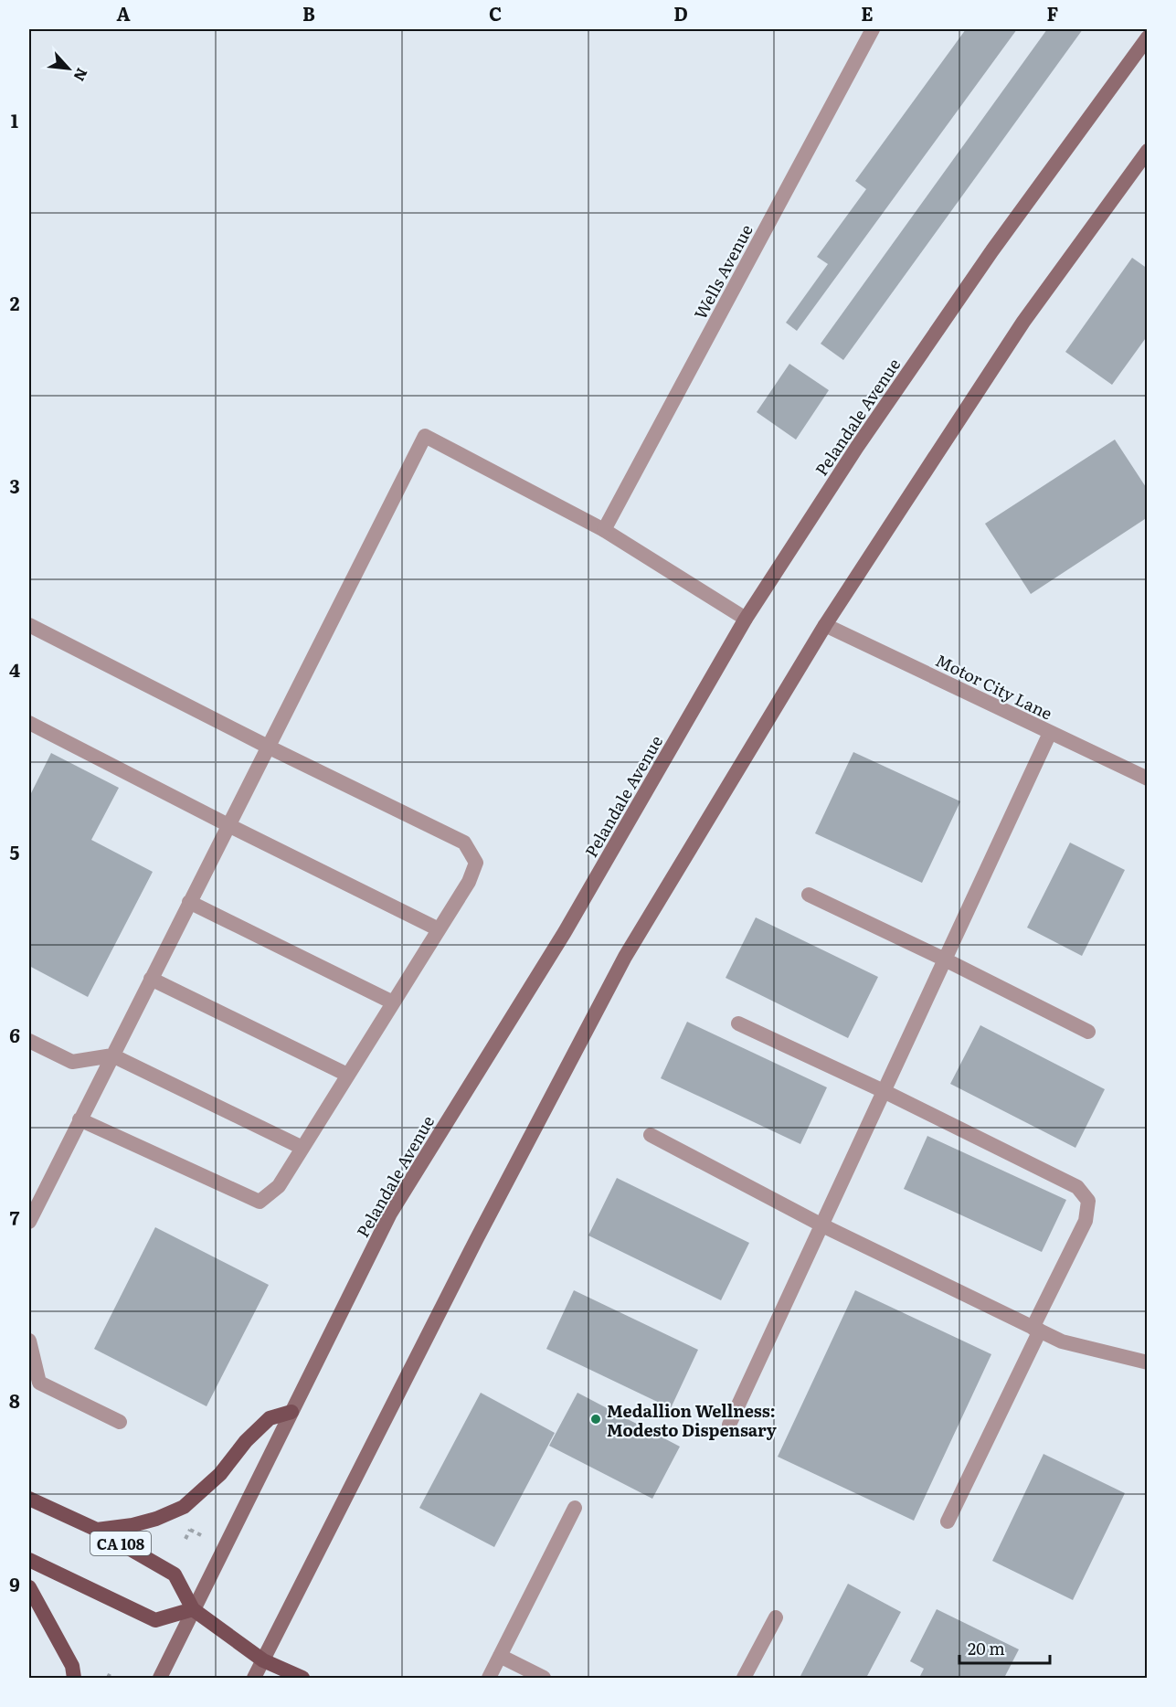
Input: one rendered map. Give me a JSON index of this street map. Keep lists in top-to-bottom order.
{
  "streets": {
    "main road": ["Pelandale Avenue", "CA 108"],
    "street": ["Wells Avenue", "Motor City Lane"]
  },
  "crossings": [
    ["Pelandale Avenue", "CA 108"]
  ],
  "places": ["Medallion Wellness: Modesto Dispensary"],
  "scale_bar": "20 m",
  "north": "bottom right",
  "grid": {
    "columns": [
      "A",
      "B",
      "C",
      "D",
      "E",
      "F"
    ],
    "rows": [
      "1",
      "2",
      "3",
      "4",
      "5",
      "6",
      "7",
      "8",
      "9"
    ]
  }
}
